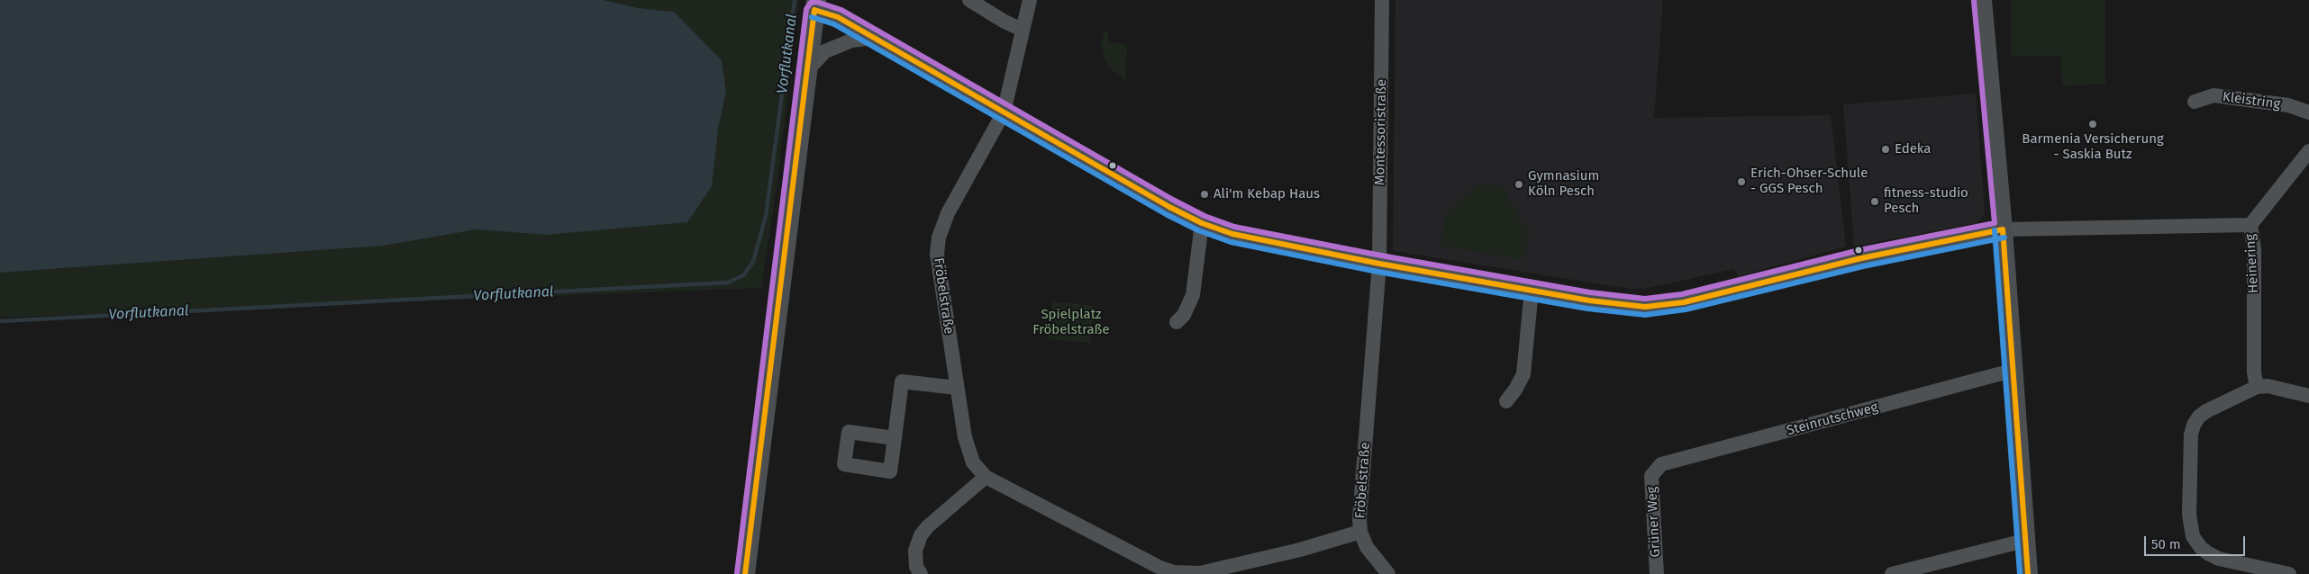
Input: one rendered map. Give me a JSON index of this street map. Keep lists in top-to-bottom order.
{
  "streets": {
    "street": [
      "Kleistring",
      "Montessoristraße",
      "Heinering",
      "Fröbelstraße",
      "Steinrutschweg",
      "Grüner Weg"
    ]
  },
  "crossings": [
    ["Montessoristraße", "Heinering"],
    ["Montessoristraße", "Fröbelstraße"],
    ["Heinering", "Fröbelstraße"],
    ["Steinrutschweg", "Grüner Weg"]
  ],
  "water": ["Vorflutkanal"],
  "parks": ["Spielplatz Fröbelstraße"],
  "places": [
    "Barmenia Versicherung - Saskia Butz",
    "Edeka",
    "Erich-Ohser-Schule - GGS Pesch",
    "Gymnasium Köln Pesch",
    "Ali'm Kebap Haus",
    "fitness-studio Pesch"
  ],
  "scale_bar": "50 m"
}
